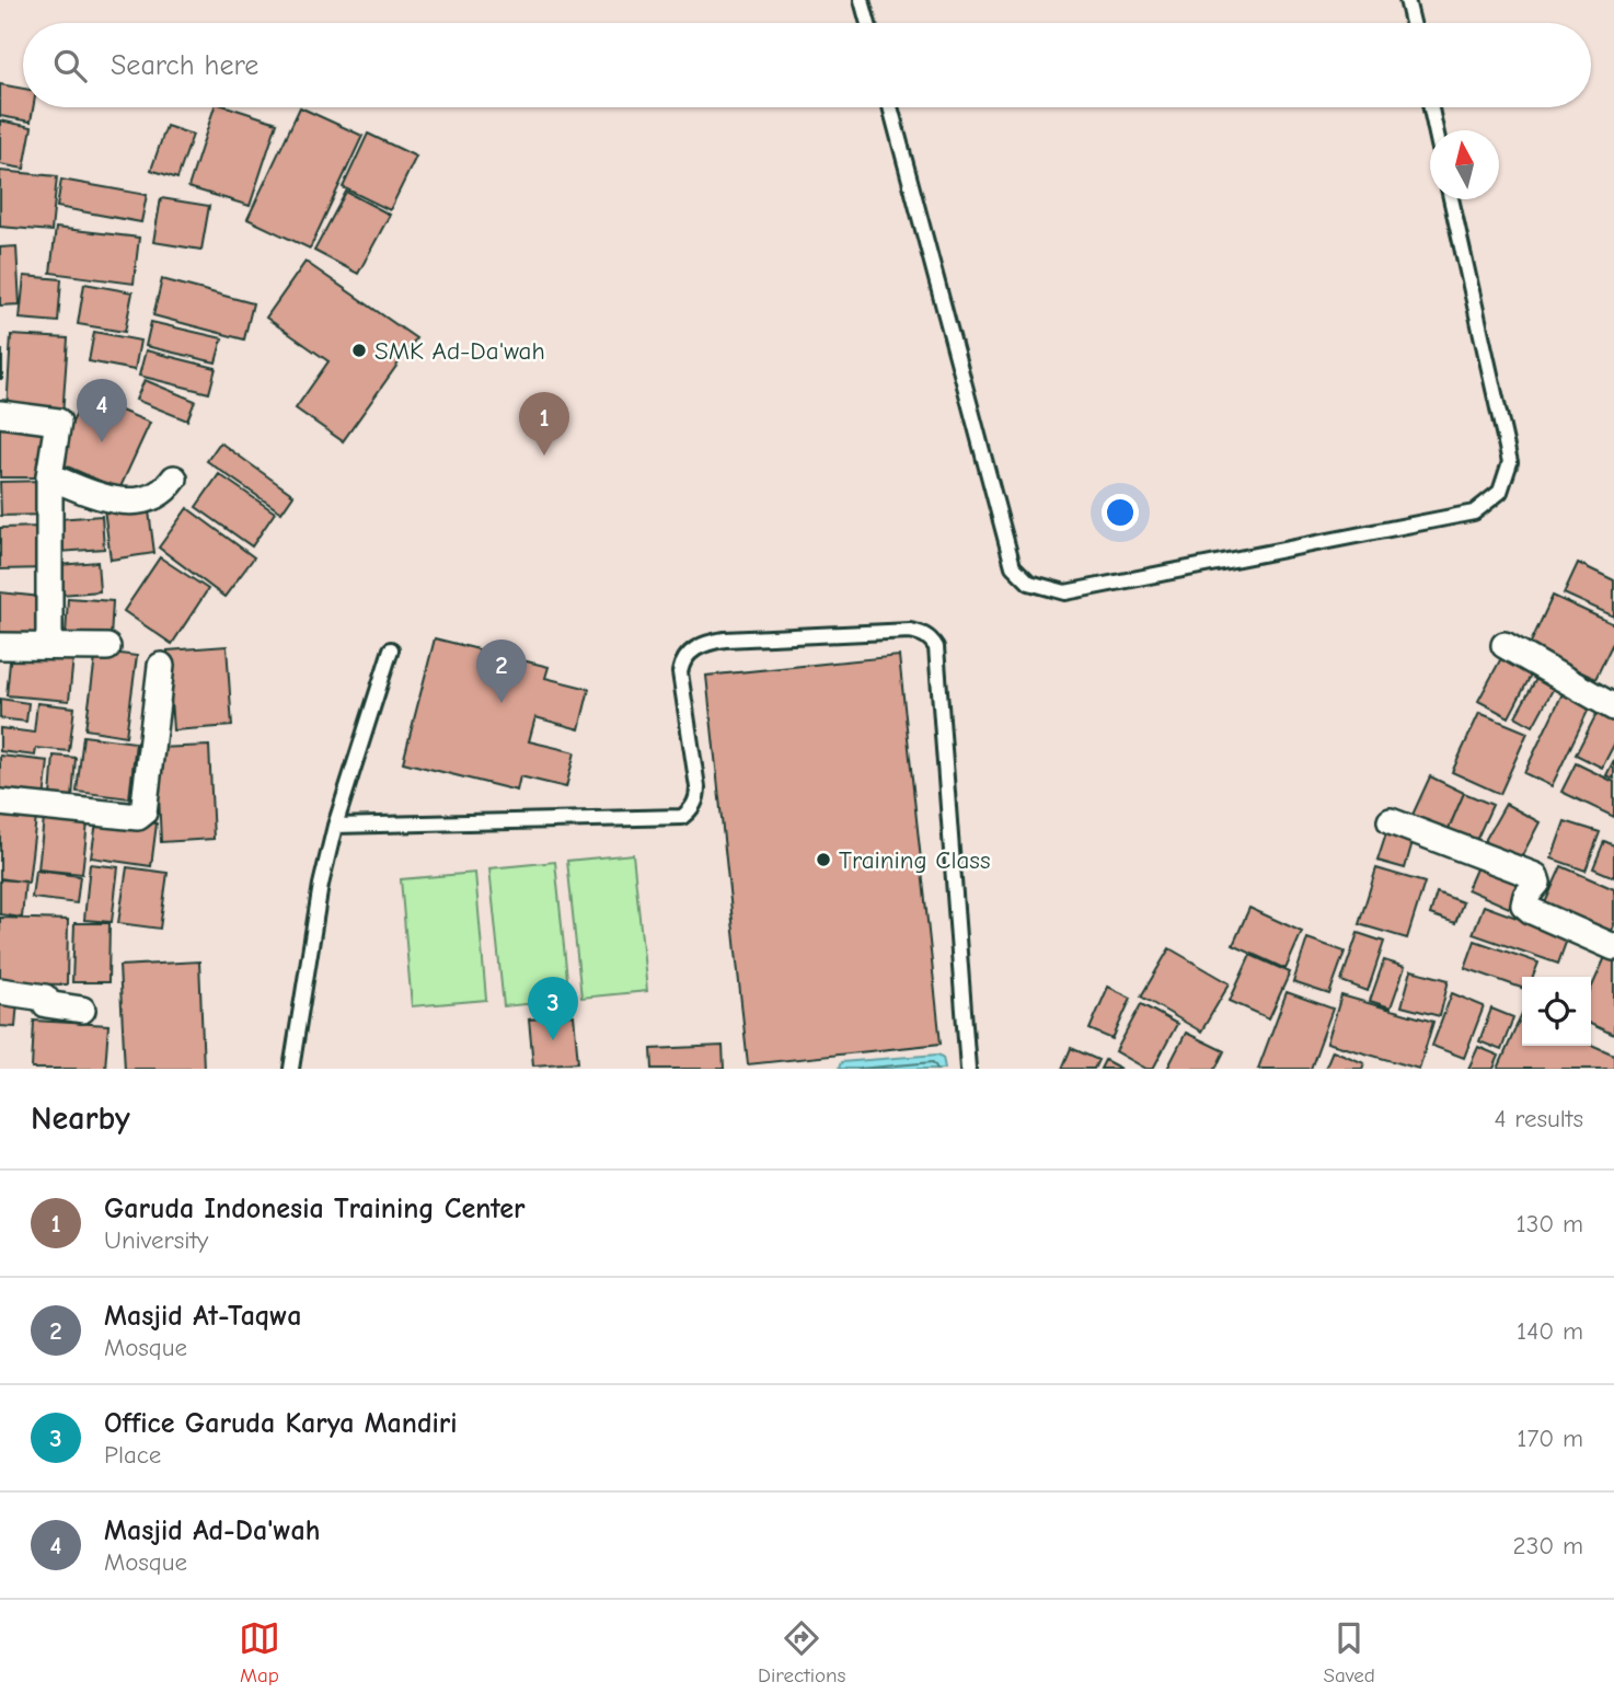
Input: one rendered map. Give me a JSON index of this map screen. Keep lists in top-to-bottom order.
{
  "places": ["SMK Ad-Da'wah", "Training Class"],
  "north": "top",
  "page": {
    "search": "Search here",
    "pins": [
      "4",
      "1",
      "2",
      "3"
    ],
    "heading": ["Nearby", "4 results"],
    "list": [
      {
        "mark": "1",
        "name": "Garuda Indonesia Training Center",
        "note": "University",
        "value": "130 m"
      },
      {
        "mark": "2",
        "name": "Masjid At-Taqwa",
        "note": "Mosque",
        "value": "140 m"
      },
      {
        "mark": "3",
        "name": "Office Garuda Karya Mandiri",
        "note": "Place",
        "value": "170 m"
      },
      {
        "mark": "4",
        "name": "Masjid Ad-Da'wah",
        "note": "Mosque",
        "value": "230 m"
      }
    ],
    "nav": ["Map", "Directions", "Saved"]
  }
}
